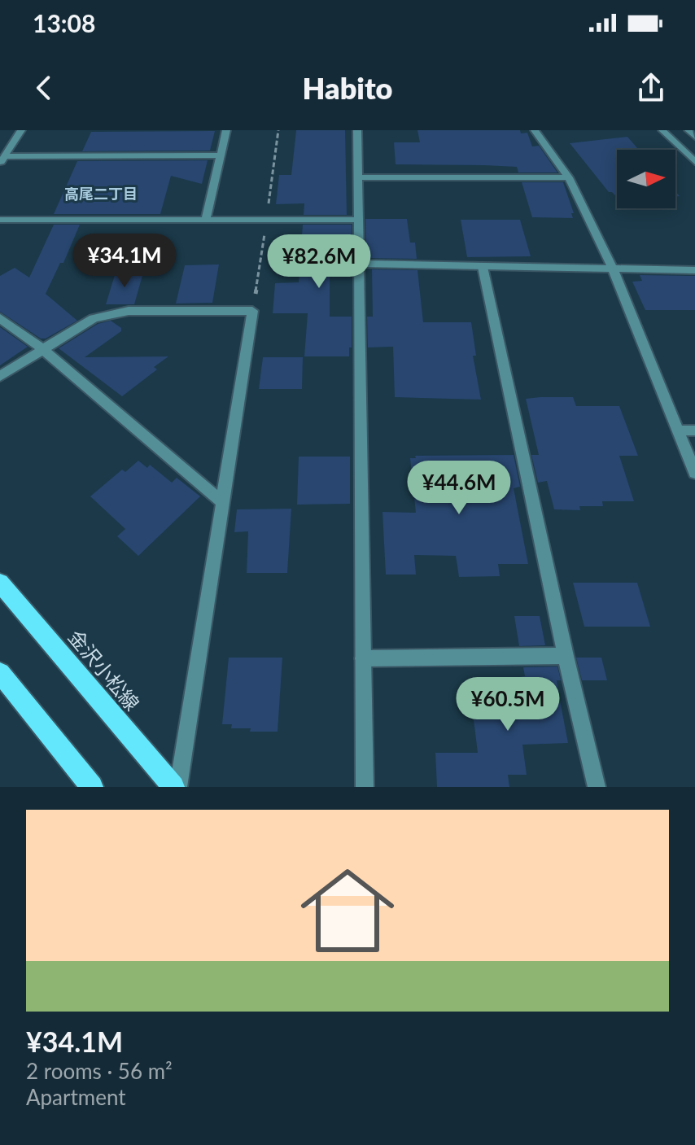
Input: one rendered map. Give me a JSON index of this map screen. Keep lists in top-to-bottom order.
{
  "streets": {
    "main road": ["金沢小松線"]
  },
  "districts": ["高尾二丁目"],
  "north": "right",
  "page": {
    "status": "13:08",
    "header": "Habito",
    "price": [
      "¥34.1M",
      "¥82.6M",
      "¥44.6M",
      "¥60.5M"
    ],
    "list": [
      {
        "name": "¥34.1M",
        "note": "2 rooms · 56 m² · Apartment"
      }
    ]
  }
}
